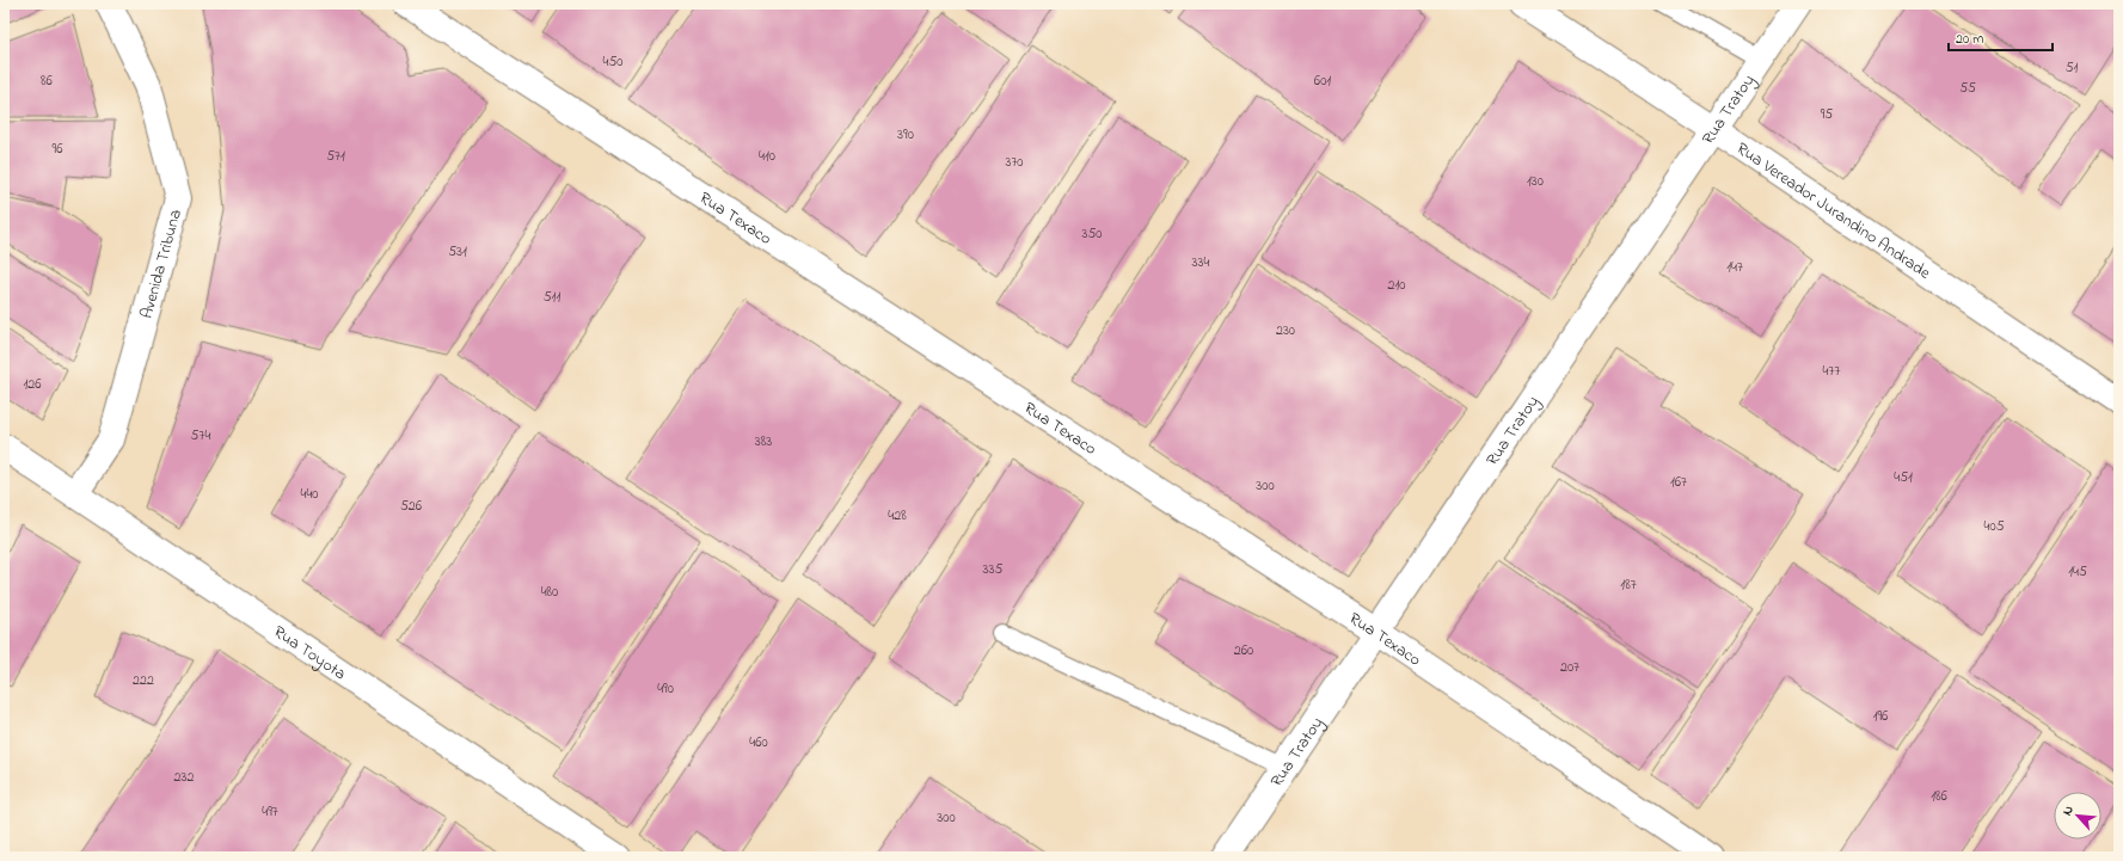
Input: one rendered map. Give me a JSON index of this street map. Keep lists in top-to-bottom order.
{
  "streets": {
    "street": [
      "Rua Tratoy",
      "Rua Vereador Jurandino Andrade",
      "Rua Texaco",
      "Avenida Tribuna",
      "Rua Toyota"
    ]
  },
  "crossings": [
    ["Rua Tratoy", "Rua Vereador Jurandino Andrade"],
    ["Rua Tratoy", "Rua Texaco"],
    ["Avenida Tribuna", "Rua Toyota"]
  ],
  "house_numbers": [
    "450",
    "51",
    "86",
    "601",
    "55",
    "95",
    "390",
    "96",
    "571",
    "410",
    "370",
    "130",
    "350",
    "531",
    "334",
    "147",
    "210",
    "511",
    "230",
    "477",
    "126",
    "574",
    "383",
    "451",
    "167",
    "300",
    "440",
    "526",
    "428",
    "405",
    "335",
    "145",
    "187",
    "480",
    "260",
    "207",
    "222",
    "490",
    "196",
    "460",
    "232",
    "186",
    "497",
    "300"
  ],
  "scale_bar": "20 m",
  "north": "top left"
}
